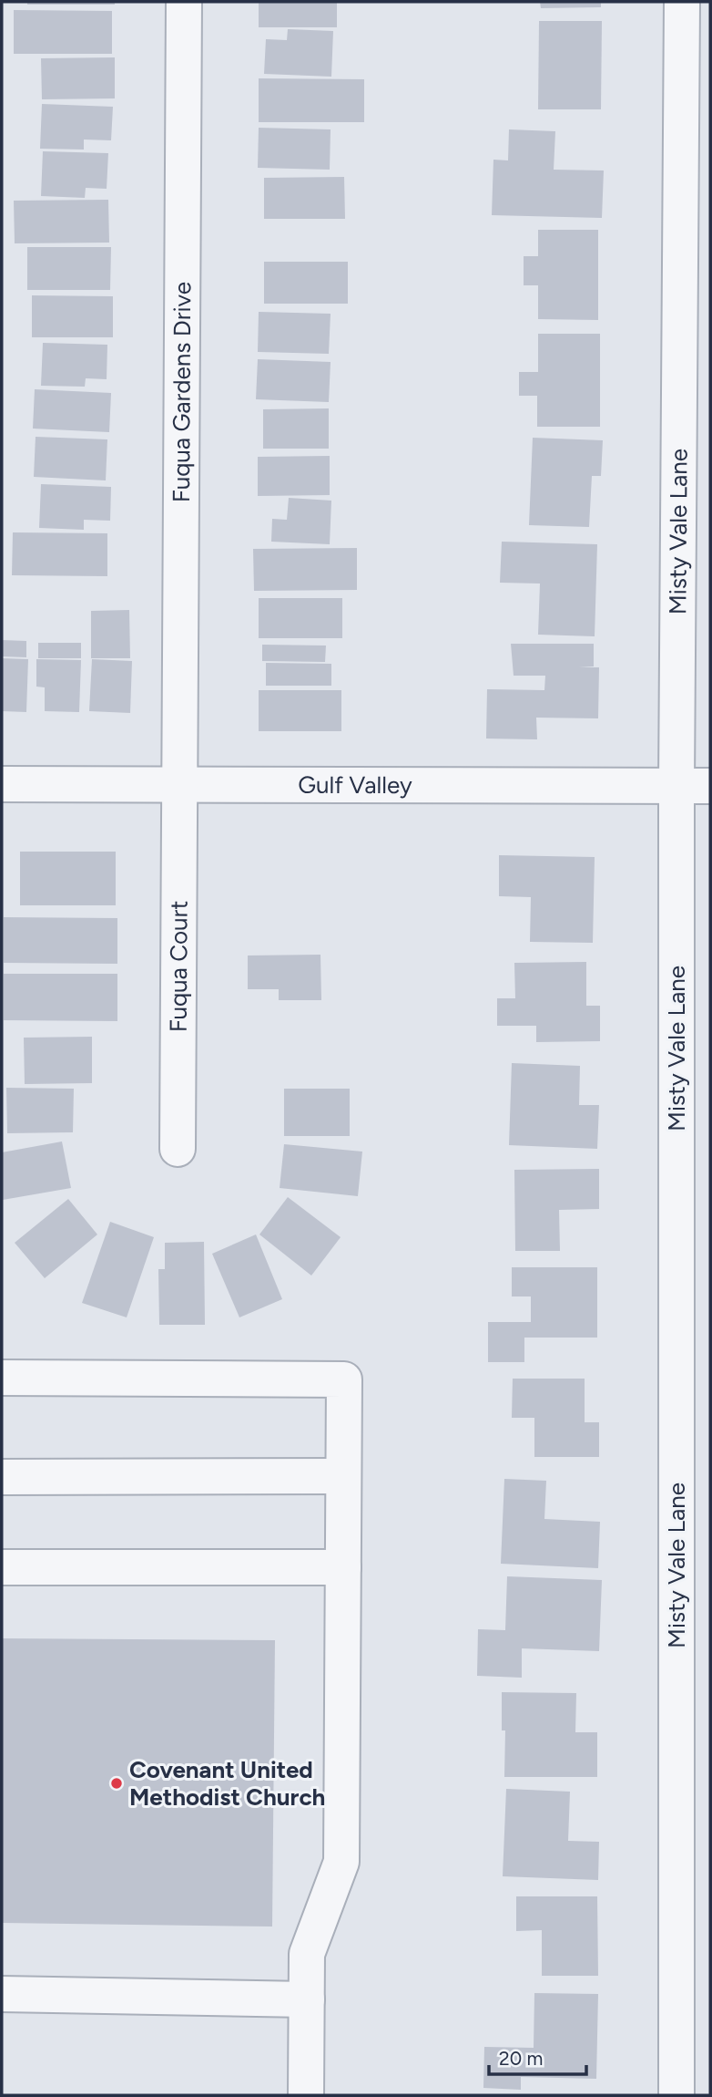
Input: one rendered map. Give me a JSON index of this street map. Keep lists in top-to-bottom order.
{
  "streets": {
    "street": [
      "Fuqua Gardens Drive",
      "Misty Vale Lane",
      "Gulf Valley",
      "Fuqua Court"
    ]
  },
  "crossings": [
    ["Fuqua Gardens Drive", "Gulf Valley"],
    ["Fuqua Gardens Drive", "Fuqua Court"],
    ["Misty Vale Lane", "Gulf Valley"],
    ["Gulf Valley", "Fuqua Court"]
  ],
  "places": ["Covenant United Methodist Church"],
  "scale_bar": "20 m"
}
